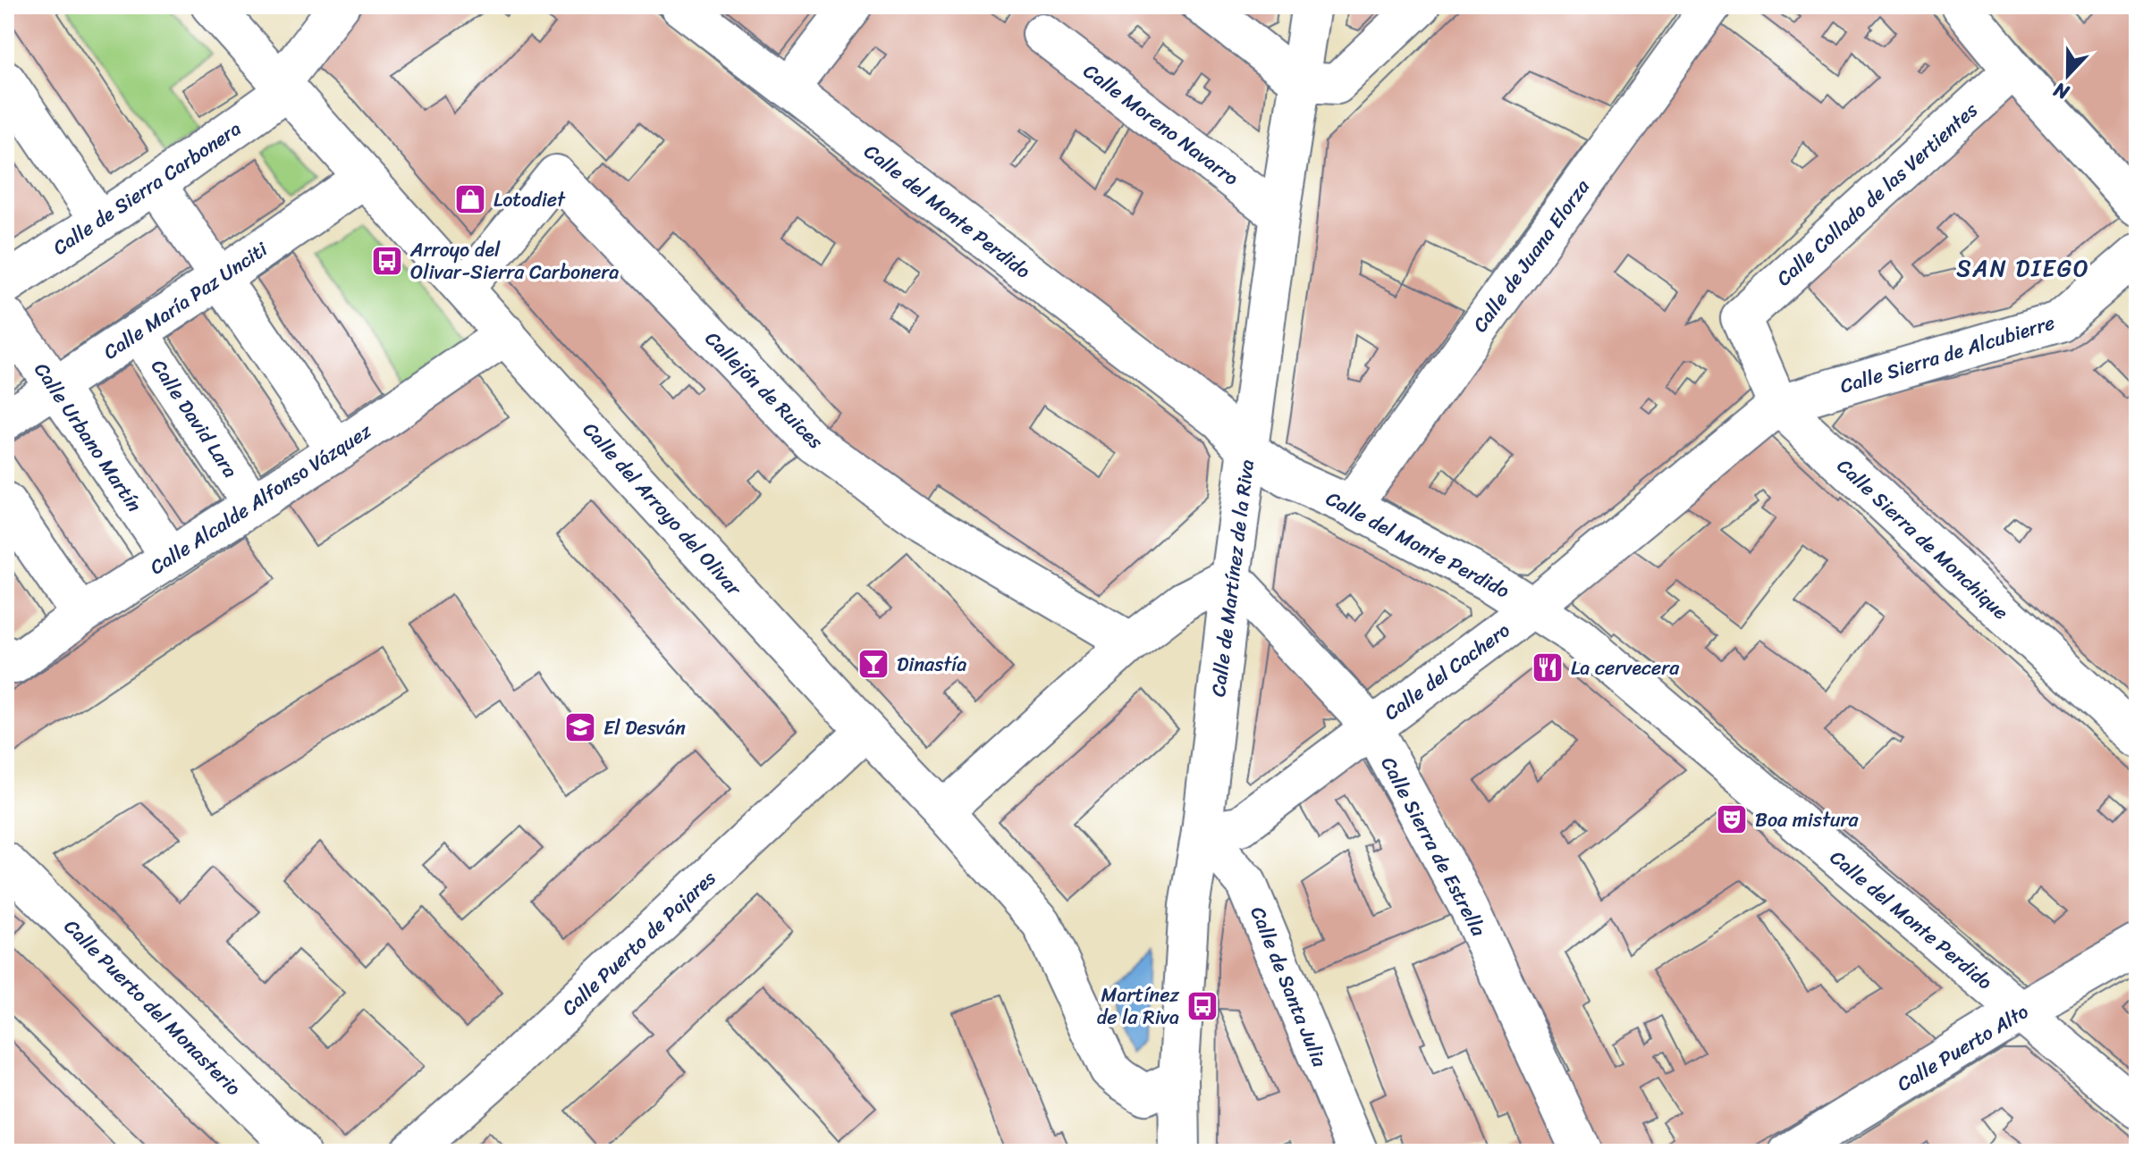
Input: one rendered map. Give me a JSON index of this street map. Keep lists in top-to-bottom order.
{
  "streets": {
    "street": [
      "Calle Moreno Navarro",
      "Calle de Sierra Carbonera",
      "Calle Collado de las Vertientes",
      "Calle del Monte Perdido",
      "Calle de Juana Elorza",
      "Calle María Paz Unciti",
      "Calle Sierra de Alcubierre",
      "Callejón de Ruices",
      "Calle David Lara",
      "Calle Urbano Martín",
      "Calle Alcalde Alfonso Vázquez",
      "Calle del Arroyo del Olivar",
      "Calle Sierra de Monchique",
      "Calle de Martínez de la Riva",
      "Calle del Cachero",
      "Calle Sierra de Estrella",
      "Calle Puerto de Pajares",
      "Calle de Santa Julia",
      "Calle Puerto del Monasterio",
      "Calle Puerto Alto"
    ]
  },
  "crossings": [
    ["Calle Moreno Navarro", "Calle de Martínez de la Riva"],
    ["Calle de Sierra Carbonera", "Calle del Arroyo del Olivar"],
    ["Calle Collado de las Vertientes", "Calle Sierra de Monchique"],
    ["Calle del Monte Perdido", "Calle de Juana Elorza"],
    ["Calle del Monte Perdido", "Calle de Martínez de la Riva"],
    ["Calle del Monte Perdido", "Calle del Cachero"],
    ["Calle del Monte Perdido", "Calle Puerto Alto"],
    ["Calle María Paz Unciti", "Calle David Lara"],
    ["Calle María Paz Unciti", "Calle Urbano Martín"],
    ["Calle María Paz Unciti", "Calle del Arroyo del Olivar"],
    ["Calle Sierra de Alcubierre", "Calle Sierra de Monchique"],
    ["Calle Sierra de Alcubierre", "Calle del Cachero"],
    ["Callejón de Ruices", "Calle del Arroyo del Olivar"],
    ["Calle David Lara", "Calle Alcalde Alfonso Vázquez"],
    ["Calle Urbano Martín", "Calle Alcalde Alfonso Vázquez"],
    ["Calle Alcalde Alfonso Vázquez", "Calle del Arroyo del Olivar"],
    ["Calle del Arroyo del Olivar", "Calle de Martínez de la Riva"],
    ["Calle del Arroyo del Olivar", "Calle Puerto de Pajares"],
    ["Calle Sierra de Monchique", "Calle del Cachero"],
    ["Calle de Martínez de la Riva", "Calle del Cachero"],
    ["Calle de Martínez de la Riva", "Calle Sierra de Estrella"],
    ["Calle de Martínez de la Riva", "Calle de Santa Julia"],
    ["Calle del Cachero", "Calle Sierra de Estrella"],
    ["Calle del Cachero", "Calle de Santa Julia"]
  ],
  "districts": ["SAN DIEGO"],
  "places": {
    "shop": ["Lotodiet"],
    "bus stop": ["Arroyo del Olivar-Sierra Carbonera", "Martínez de la Riva"],
    "bar": ["Dinastía"],
    "restaurant": ["La cervecera"],
    "school or university": ["El Desván"],
    "theatre": ["Boa mistura"]
  },
  "north": "bottom"
}
